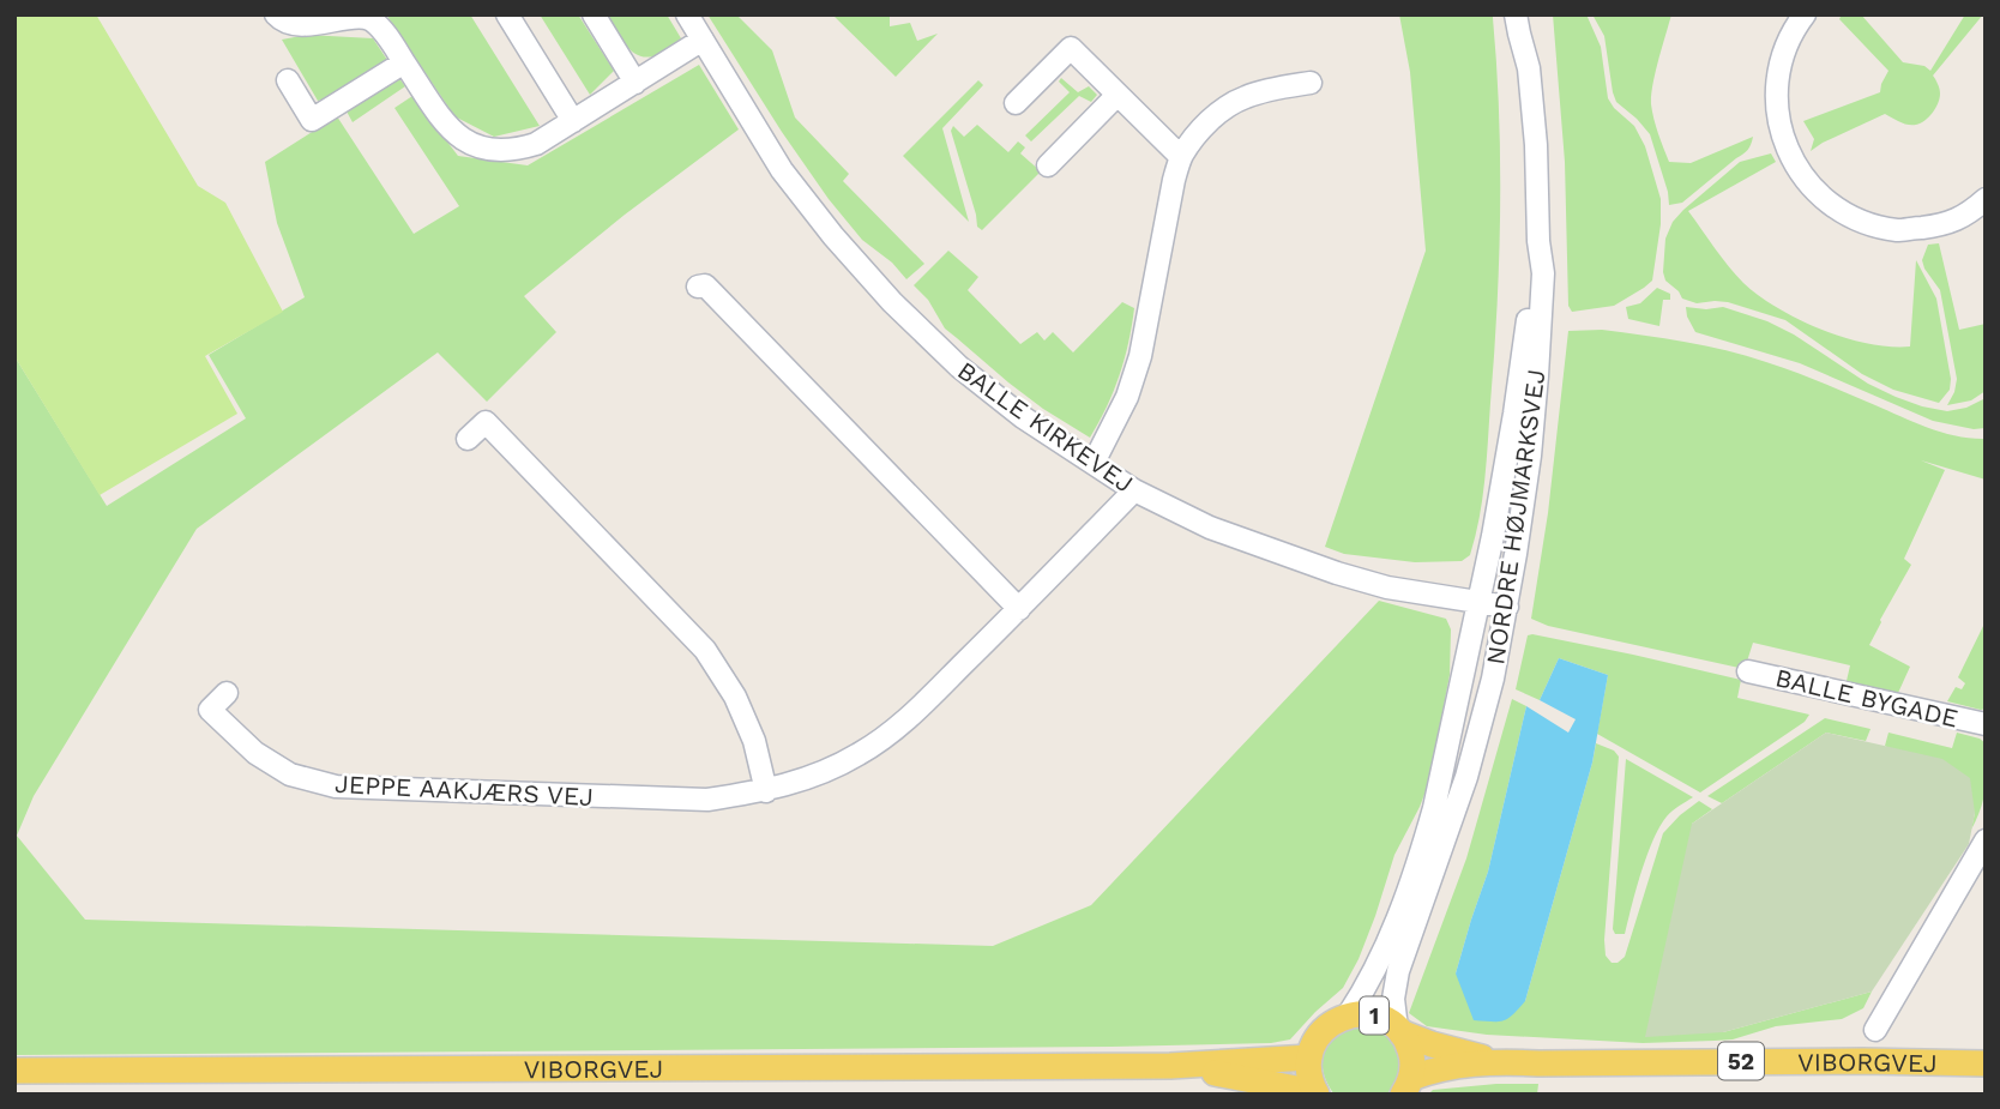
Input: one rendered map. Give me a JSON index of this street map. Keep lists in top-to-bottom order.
{
  "streets": {
    "main road": ["1", "52", "VIBORGVEJ"],
    "street": [
      "BALLE KIRKEVEJ",
      "NORDRE HØJMARKSVEJ",
      "BALLE BYGADE",
      "JEPPE AAKJÆRS VEJ"
    ]
  },
  "crossings": [
    ["BALLE KIRKEVEJ", "NORDRE HØJMARKSVEJ"],
    ["BALLE KIRKEVEJ", "JEPPE AAKJÆRS VEJ"],
    ["NORDRE HØJMARKSVEJ", "1"],
    ["NORDRE HØJMARKSVEJ", "VIBORGVEJ"],
    ["1", "VIBORGVEJ"]
  ]
}
